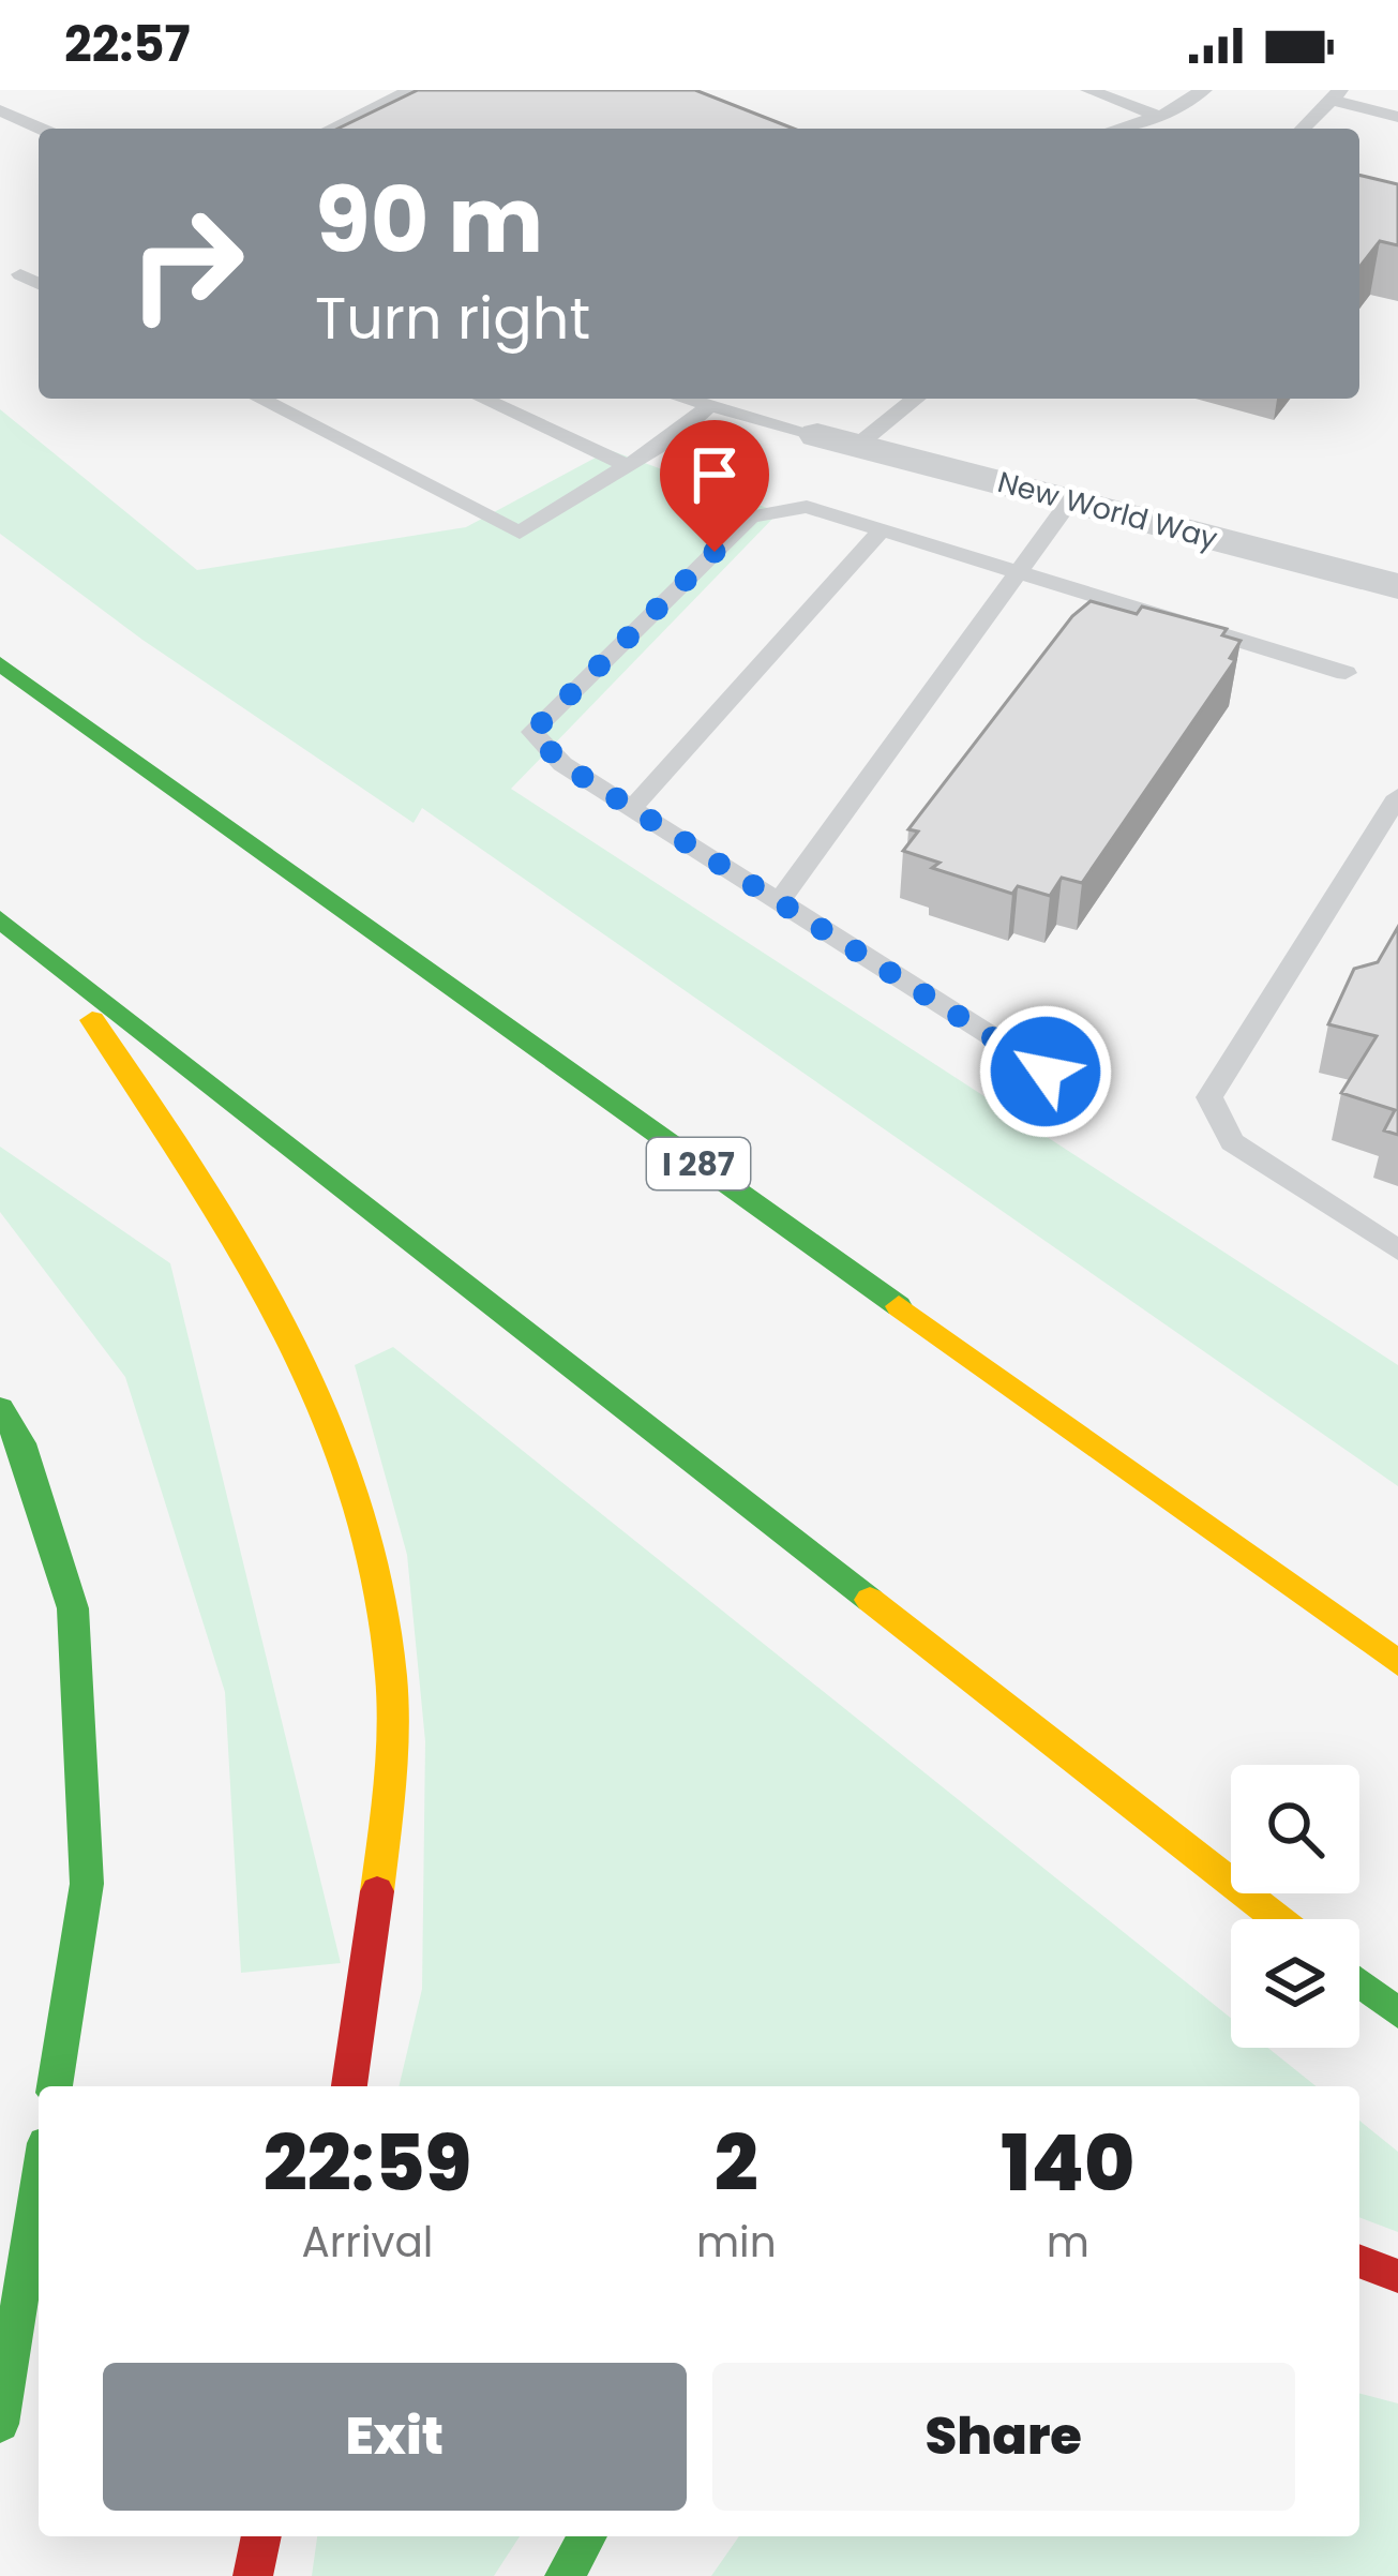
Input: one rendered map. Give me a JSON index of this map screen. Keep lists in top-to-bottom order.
{
  "streets": {
    "main road": ["I 287"],
    "street": ["New World Way"]
  },
  "page": {
    "status": "22:57",
    "turn": ["90 m", "Turn right"],
    "eta": [
      "22:59",
      "Arrival",
      "2",
      "min",
      "140",
      "m"
    ],
    "buttons": ["Exit", "Share"]
  }
}
